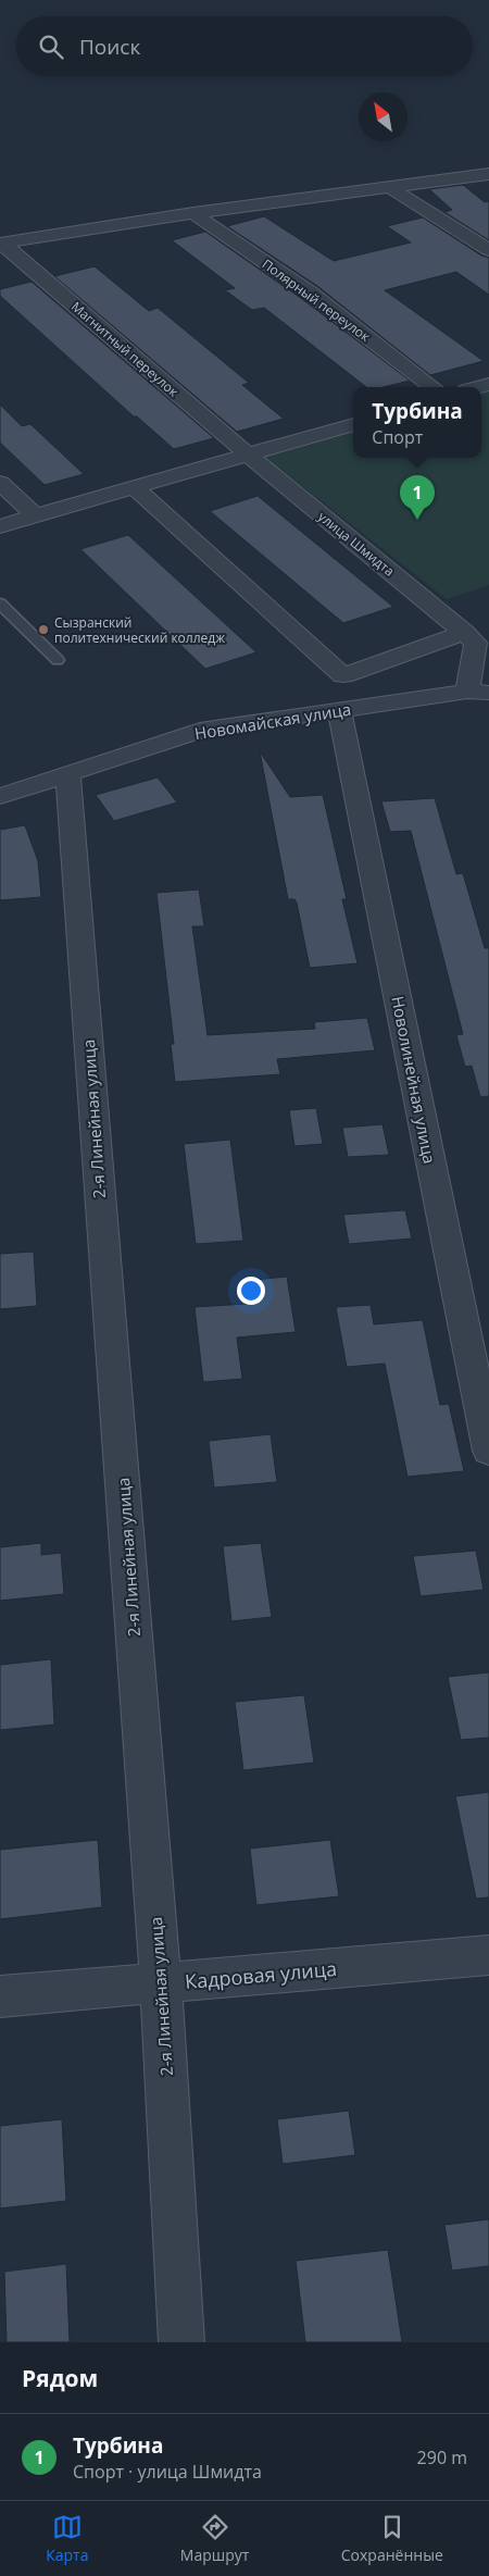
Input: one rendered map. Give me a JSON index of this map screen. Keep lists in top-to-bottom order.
{
  "streets": {
    "street": [
      "Полярный переулок",
      "Магнитный переулок",
      "улица Шмидта",
      "Новомайская улица",
      "Новолинейная улица",
      "2-я Линейная улица",
      "Кадровая улица"
    ]
  },
  "crossings": [
    ["Магнитный переулок", "улица Шмидта"],
    ["Новомайская улица", "Новолинейная улица"],
    ["Новомайская улица", "2-я Линейная улица"],
    ["2-я Линейная улица", "Кадровая улица"]
  ],
  "places": ["Сызранский политехнический колледж"],
  "north": "top left",
  "page": {
    "search": "Поиск",
    "popup": ["Турбина", "Спорт"],
    "pins": "1",
    "heading": "Рядом",
    "list": [
      {
        "mark": "1",
        "name": "Турбина",
        "note": "Спорт · улица Шмидта",
        "value": "290 m"
      }
    ],
    "nav": ["Карта", "Маршрут", "Сохранённые"]
  }
}
